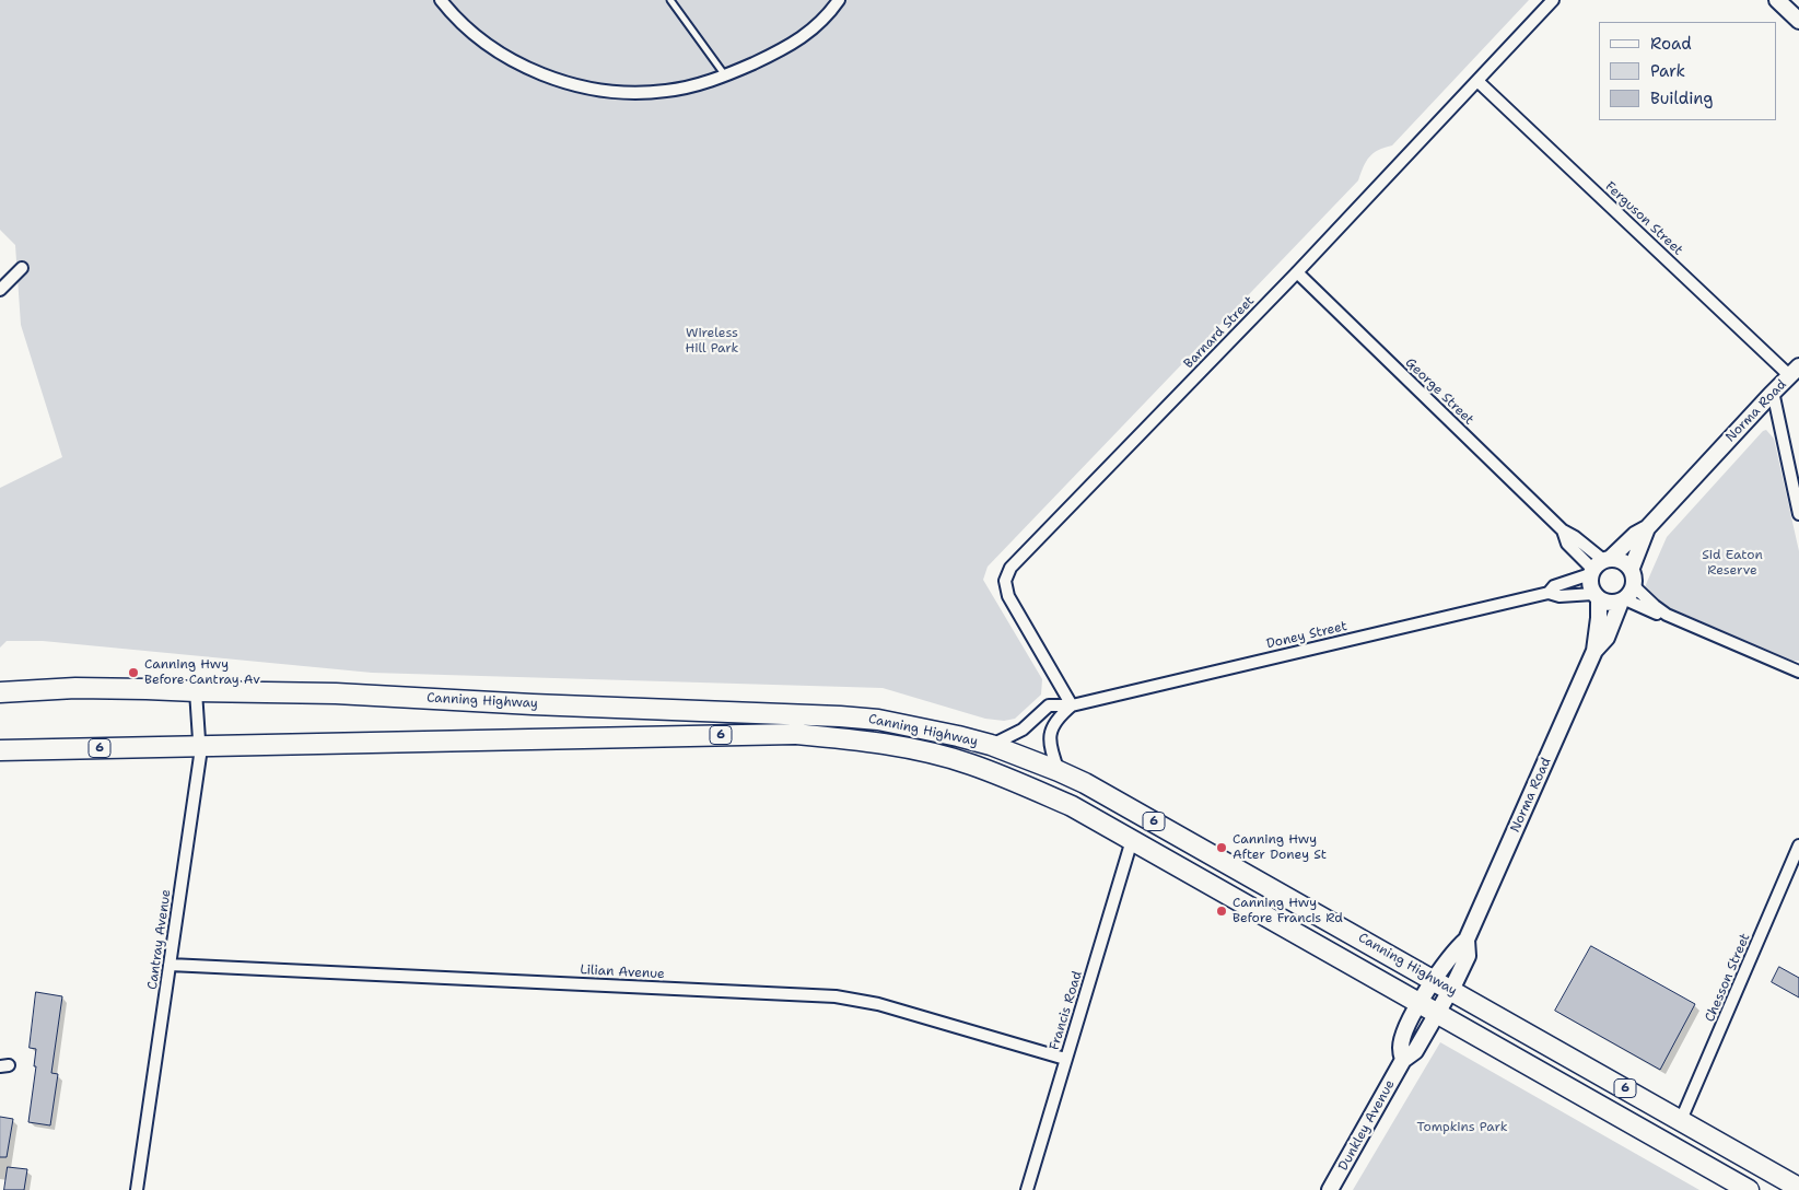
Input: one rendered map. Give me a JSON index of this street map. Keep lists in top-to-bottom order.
{
  "streets": {
    "highway": ["Canning Highway", "6"],
    "street": [
      "Ferguson Street",
      "Barnard Street",
      "George Street",
      "Norma Road",
      "Doney Street",
      "Cantray Avenue",
      "Lilian Avenue",
      "Chesson Street",
      "Francis Road",
      "Dunkley Avenue"
    ]
  },
  "crossings": [
    ["Ferguson Street", "Barnard Street"],
    ["Ferguson Street", "Norma Road"],
    ["Barnard Street", "George Street"],
    ["Barnard Street", "Doney Street"],
    ["George Street", "Norma Road"],
    ["George Street", "Doney Street"],
    ["Norma Road", "Doney Street"],
    ["Norma Road", "Canning Highway"],
    ["Norma Road", "Dunkley Avenue"],
    ["Doney Street", "Canning Highway"],
    ["Canning Highway", "Cantray Avenue"],
    ["Canning Highway", "Chesson Street"],
    ["Canning Highway", "Francis Road"],
    ["Canning Highway", "Dunkley Avenue"],
    ["Cantray Avenue", "Lilian Avenue"],
    ["Lilian Avenue", "Francis Road"]
  ],
  "parks": ["Wireless Hill Park", "Sid Eaton Reserve", "Tompkins Park"],
  "places": ["Canning Hwy Before Cantray Av", "Canning Hwy After Doney St", "Canning Hwy Before Francis Rd"],
  "legend": ["Road", "Park", "Building"]
}
